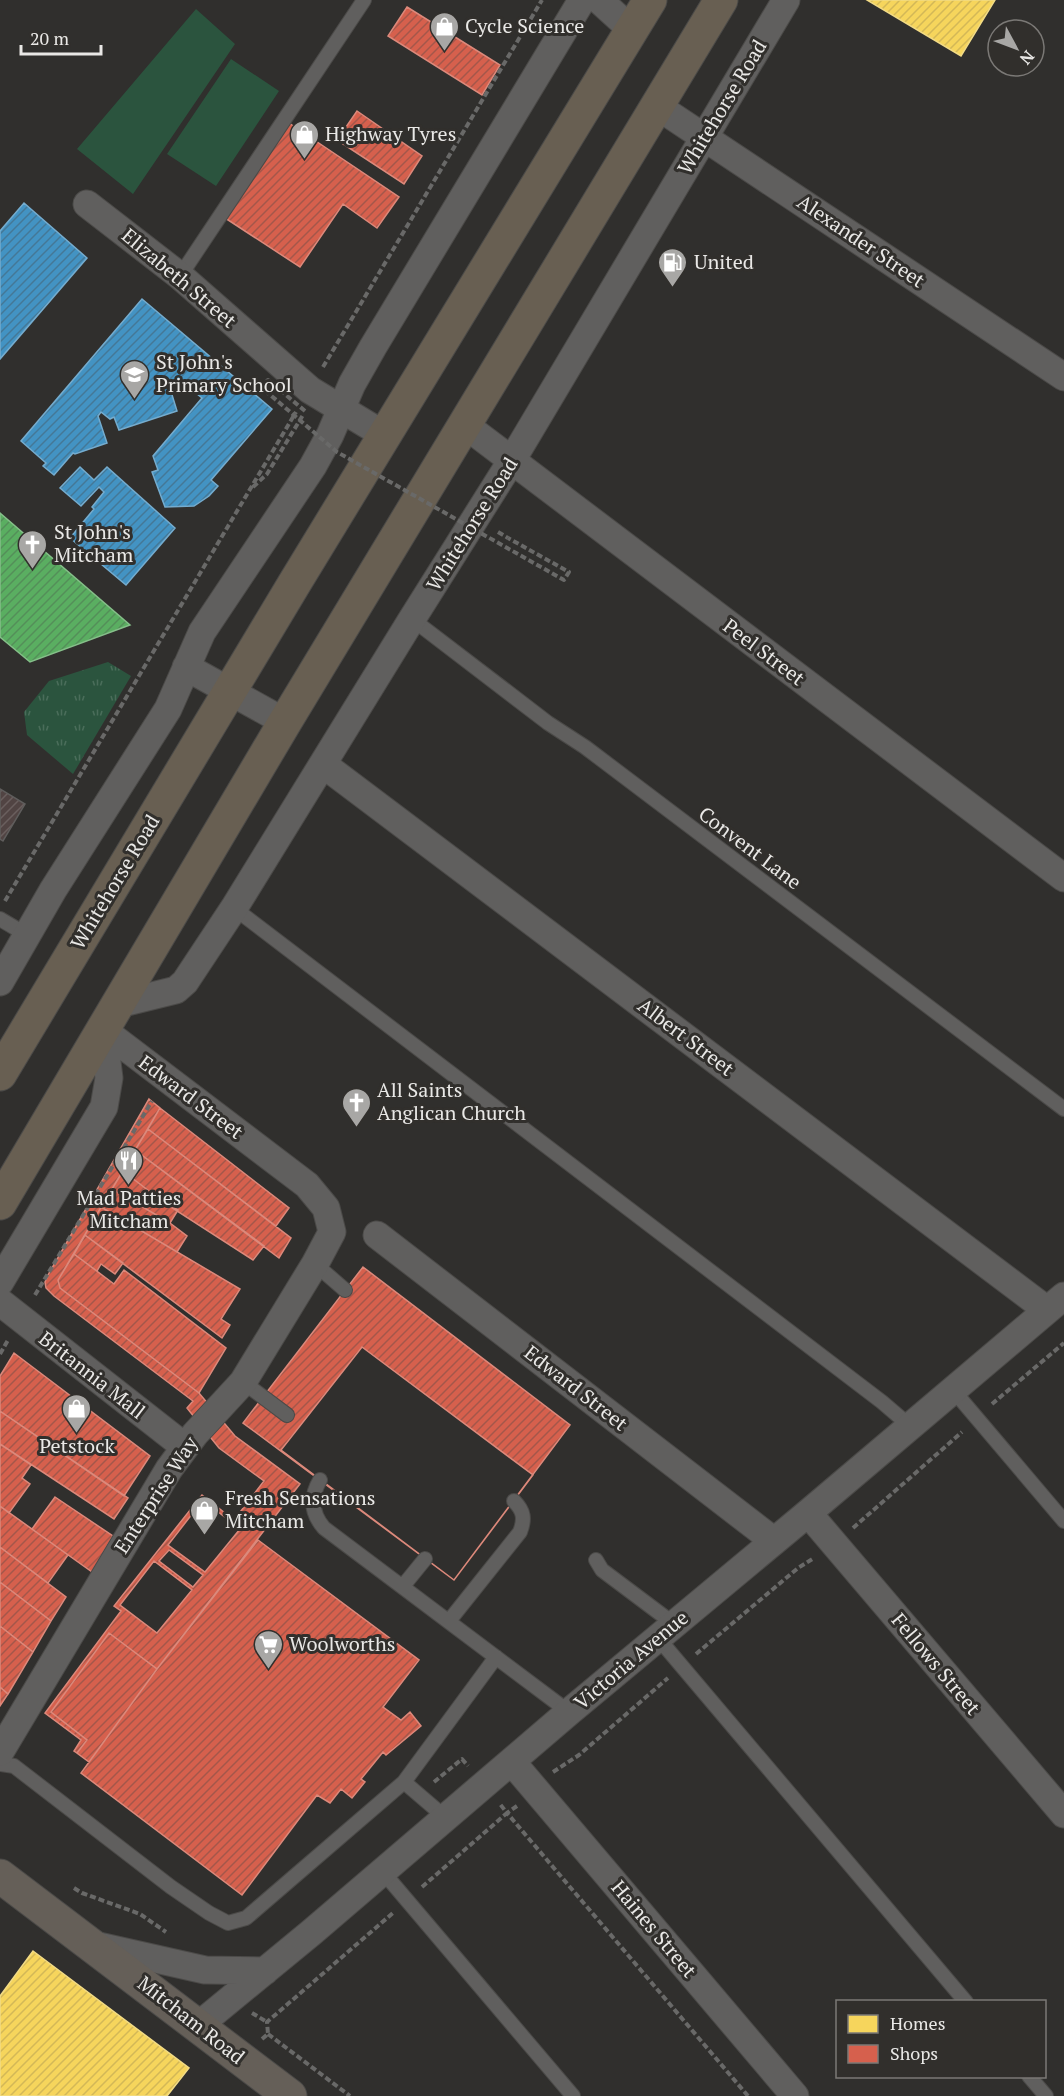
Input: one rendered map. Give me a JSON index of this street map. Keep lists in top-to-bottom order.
{
  "streets": {
    "highway": ["Whitehorse Road"],
    "main road": ["Mitcham Road"],
    "street": [
      "Alexander Street",
      "Elizabeth Street",
      "Peel Street",
      "Albert Street",
      "Edward Street",
      "Britannia Mall",
      "Enterprise Way",
      "Victoria Avenue",
      "Fellows Street",
      "Haines Street"
    ],
    "lane": ["Convent Lane"]
  },
  "crossings": [
    ["Whitehorse Road", "Alexander Street"],
    ["Whitehorse Road", "Elizabeth Street"],
    ["Whitehorse Road", "Peel Street"],
    ["Whitehorse Road", "Convent Lane"],
    ["Whitehorse Road", "Albert Street"],
    ["Whitehorse Road", "Edward Street"],
    ["Albert Street", "Victoria Avenue"],
    ["Edward Street", "Enterprise Way"],
    ["Edward Street", "Victoria Avenue"],
    ["Britannia Mall", "Enterprise Way"],
    ["Victoria Avenue", "Fellows Street"],
    ["Victoria Avenue", "Haines Street"],
    ["Victoria Avenue", "Mitcham Road"]
  ],
  "places": {
    "shop": [
      "Cycle Science",
      "Highway Tyres",
      "Petstock",
      "Fresh Sensations Mitcham"
    ],
    "fuel station": ["United"],
    "school or university": ["St John's Primary School"],
    "church": ["St John's Mitcham", "All Saints Anglican Church"],
    "restaurant": ["Mad Patties Mitcham"],
    "supermarket": ["Woolworths"]
  },
  "legend": ["Homes", "Shops"],
  "scale_bar": "20 m",
  "north": "bottom right"
}
